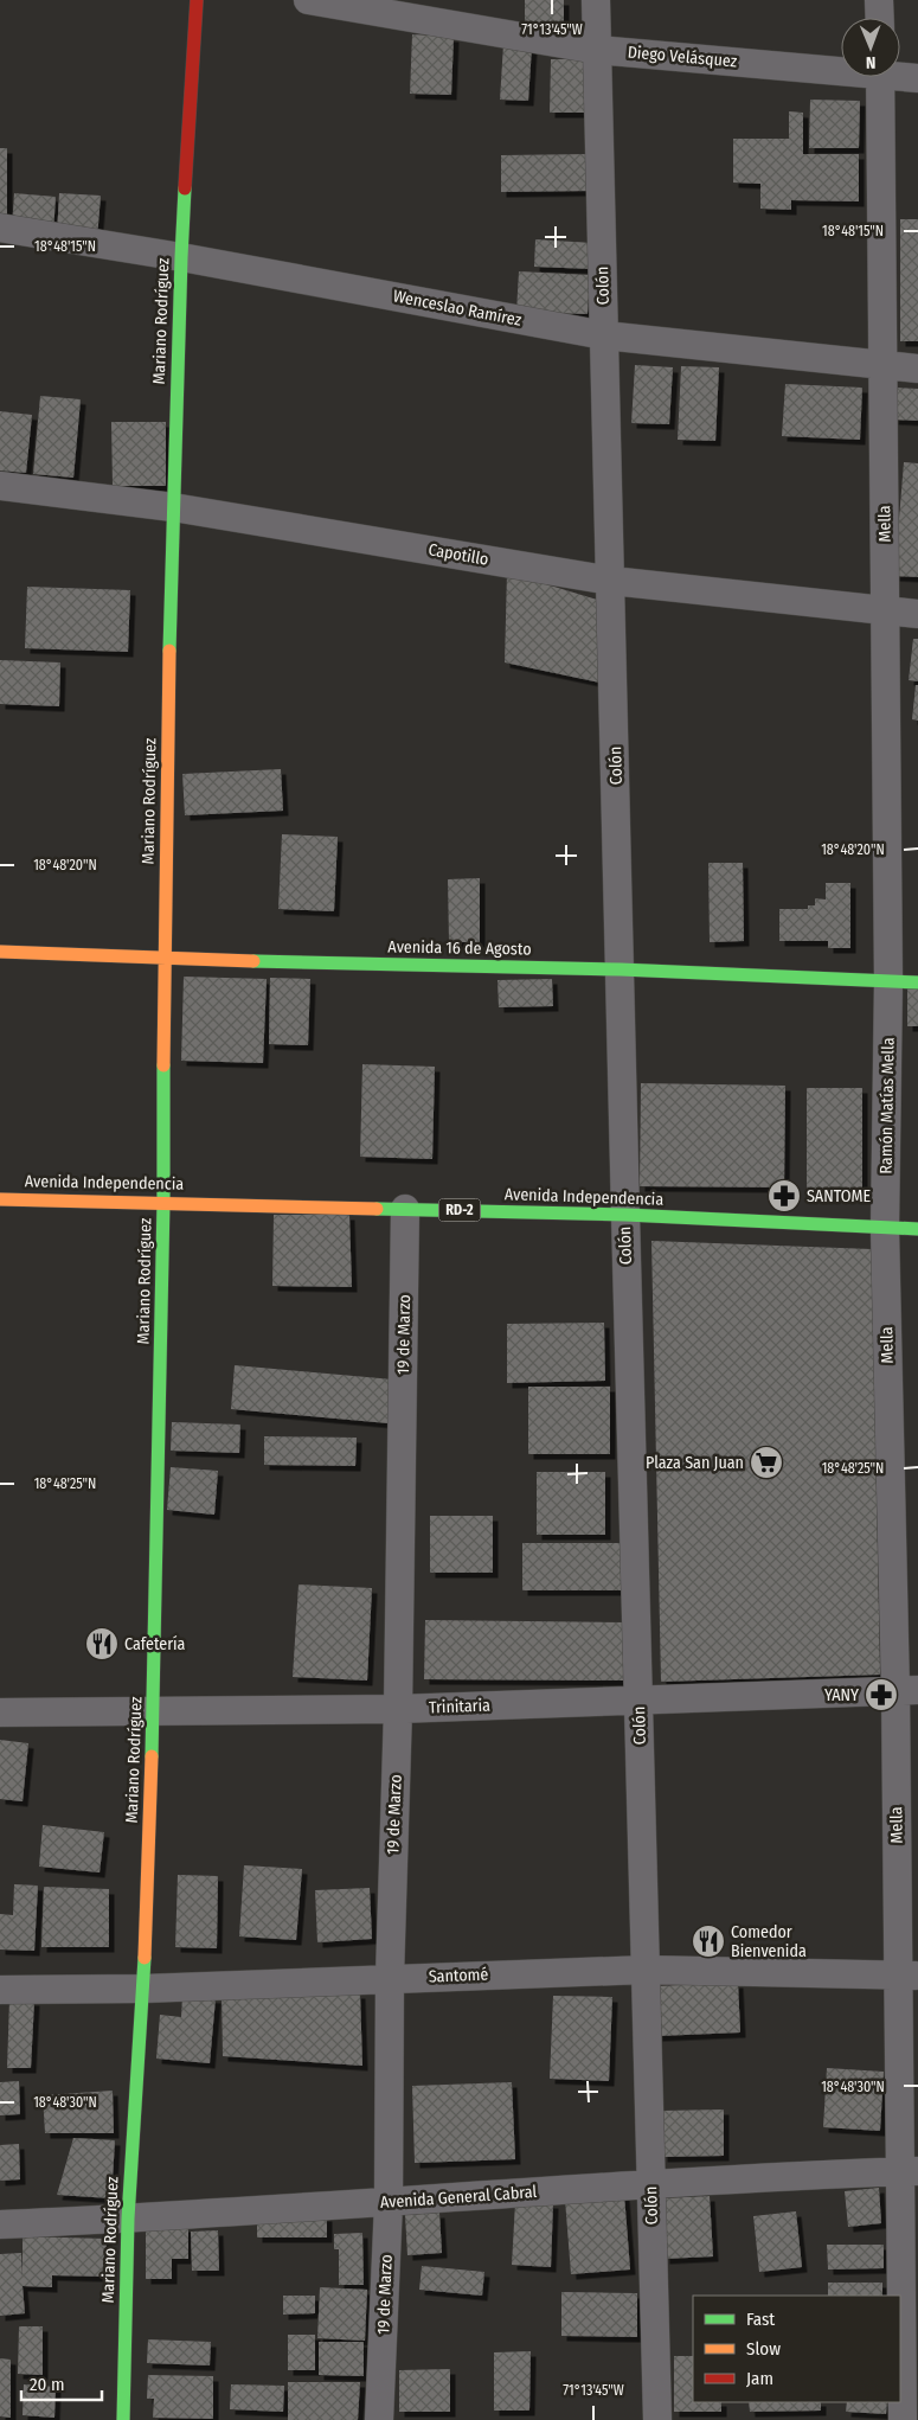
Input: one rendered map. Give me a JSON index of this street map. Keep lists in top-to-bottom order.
{
  "streets": {
    "street": [
      "Diego Velásquez",
      "Colón",
      "Wenceslao Ramírez",
      "Mariano Rodríguez",
      "Mella",
      "Capotillo",
      "Avenida 16 de Agosto",
      "Ramón Matías Mella",
      "Avenida Independencia",
      "RD-2",
      "19 de Marzo",
      "Trinitaria",
      "Santomé",
      "Avenida General Cabral"
    ]
  },
  "crossings": [
    ["Diego Velásquez", "Colón"],
    ["Colón", "Wenceslao Ramírez"],
    ["Colón", "Capotillo"],
    ["Colón", "Avenida 16 de Agosto"],
    ["Colón", "Avenida Independencia"],
    ["Colón", "Trinitaria"],
    ["Colón", "Santomé"],
    ["Colón", "Avenida General Cabral"],
    ["Wenceslao Ramírez", "Mariano Rodríguez"],
    ["Wenceslao Ramírez", "Mella"],
    ["Mariano Rodríguez", "Capotillo"],
    ["Mariano Rodríguez", "Avenida 16 de Agosto"],
    ["Mariano Rodríguez", "Avenida Independencia"],
    ["Mariano Rodríguez", "Trinitaria"],
    ["Mariano Rodríguez", "Santomé"],
    ["Mariano Rodríguez", "Avenida General Cabral"],
    ["Mella", "Capotillo"],
    ["Mella", "Avenida 16 de Agosto"],
    ["Mella", "Ramón Matías Mella"],
    ["Mella", "Avenida Independencia"],
    ["Mella", "Trinitaria"],
    ["Mella", "Santomé"],
    ["Mella", "Avenida General Cabral"],
    ["Avenida 16 de Agosto", "Ramón Matías Mella"],
    ["Ramón Matías Mella", "Avenida Independencia"],
    ["Avenida Independencia", "19 de Marzo"],
    ["19 de Marzo", "Trinitaria"],
    ["19 de Marzo", "Santomé"],
    ["19 de Marzo", "Avenida General Cabral"]
  ],
  "places": {
    "pharmacy": ["SANTOME", "YANY"],
    "supermarket": ["Plaza San Juan"],
    "restaurant": ["Cafetería", "Comedor Bienvenida"]
  },
  "legend": ["Fast", "Slow", "Jam"],
  "scale_bar": "20 m",
  "north": "bottom",
  "coordinates": [
    "71°13'45\"W",
    "18°48'15\"N",
    "18°48'20\"N",
    "18°48'25\"N",
    "18°48'30\"N"
  ]
}
